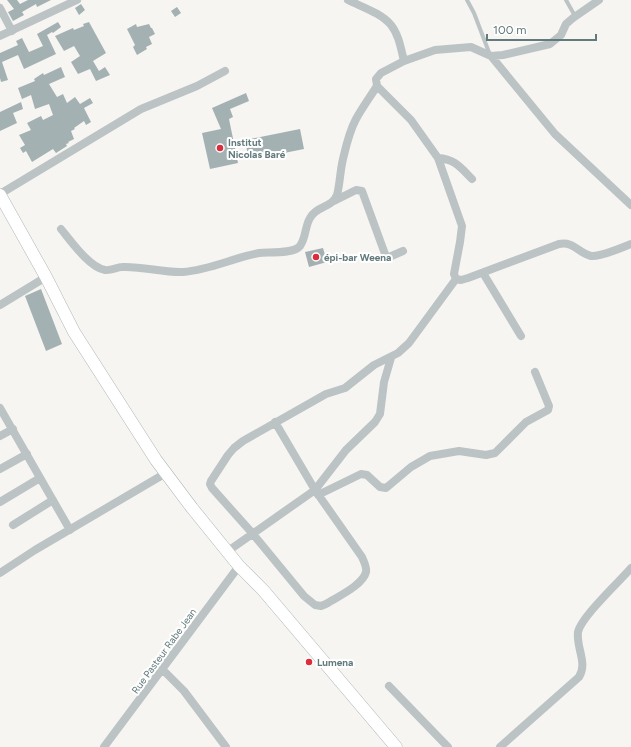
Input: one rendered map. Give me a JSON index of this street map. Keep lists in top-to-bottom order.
{
  "streets": {
    "street": ["Rue Pasteur Rabe Jean"]
  },
  "places": ["Institut Nicolas Baré", "épi-bar Weena", "Lumena"],
  "scale_bar": "100 m"
}
